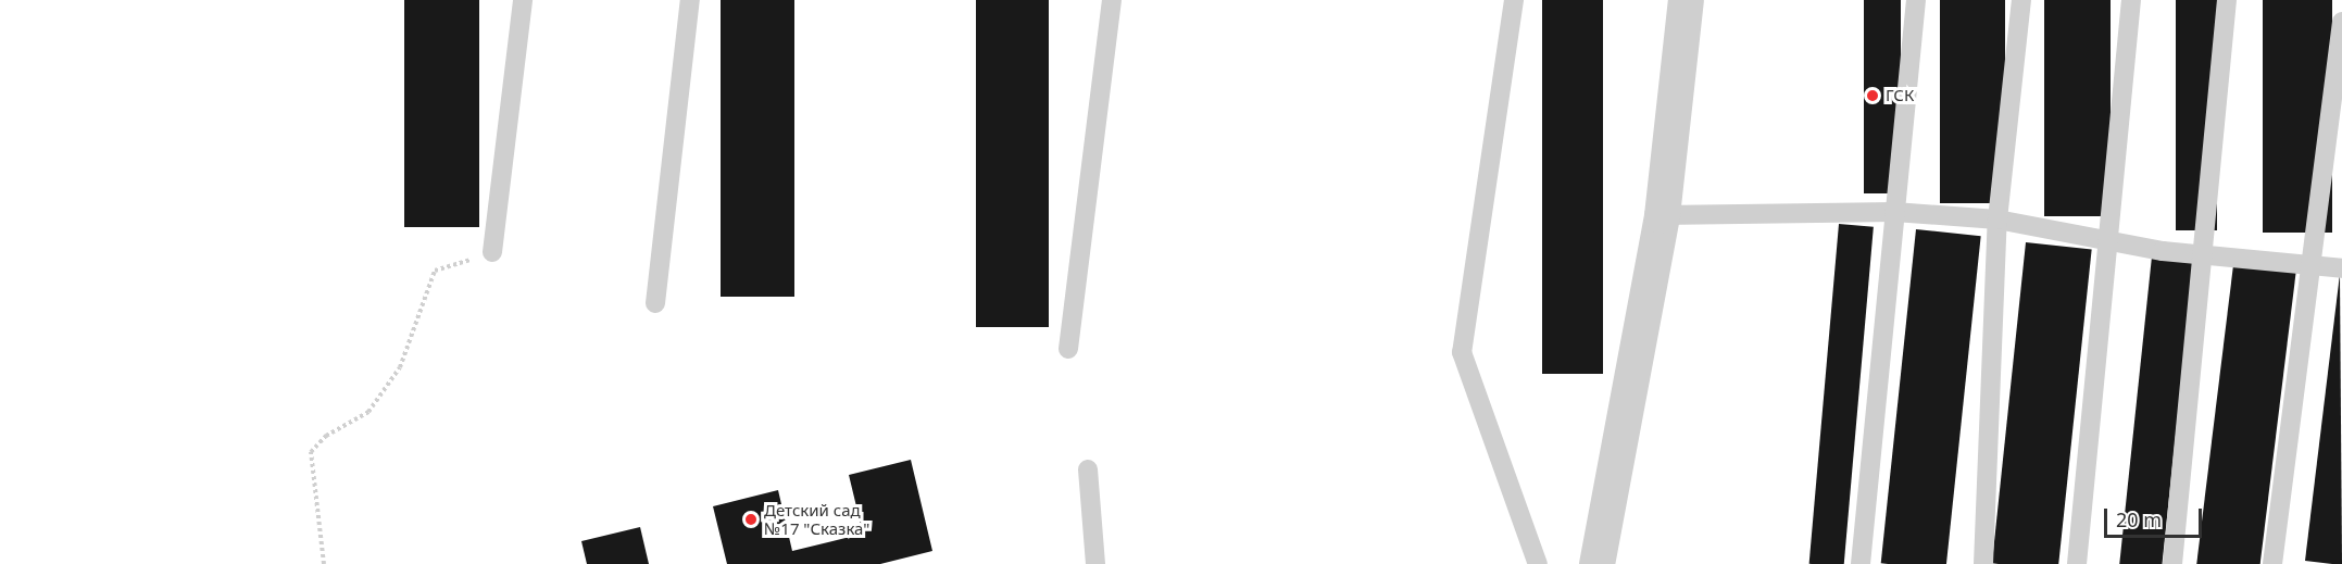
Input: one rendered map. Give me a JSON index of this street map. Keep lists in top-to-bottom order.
{
  "places": ["ГСК", "Детский сад №17 \"Сказка\""],
  "scale_bar": "20 m"
}
